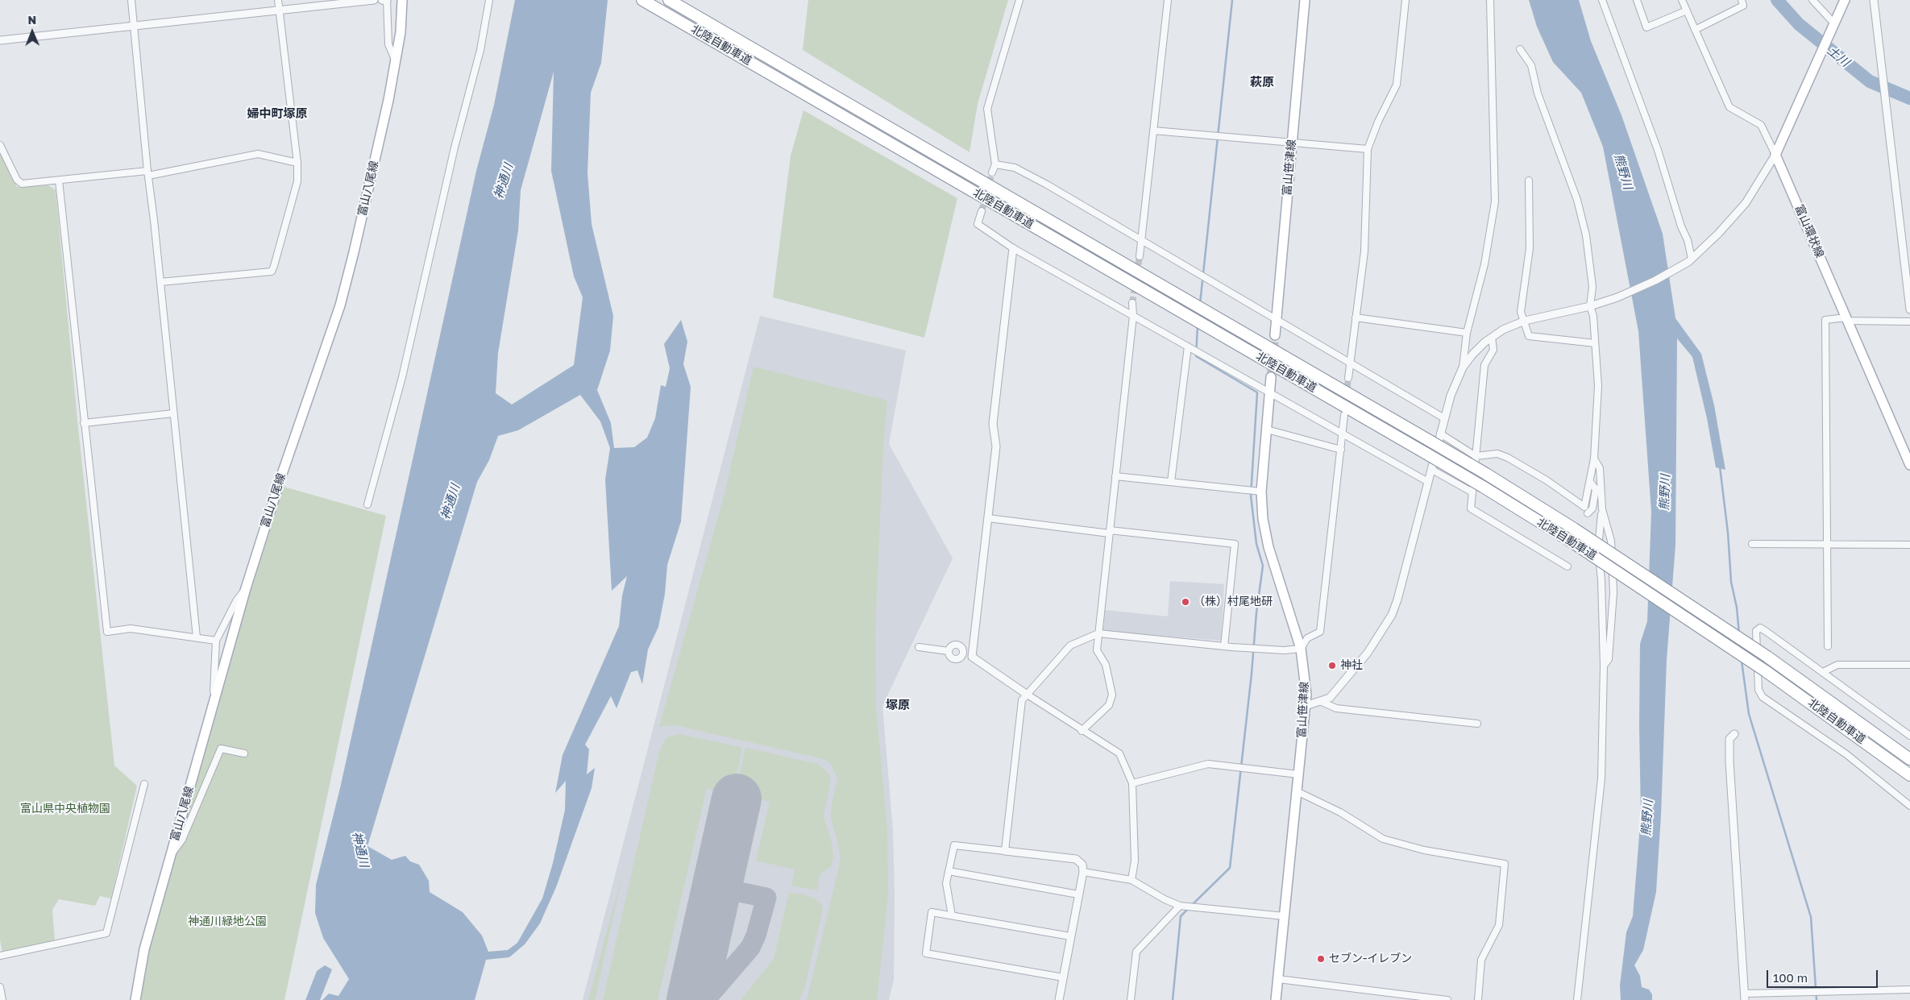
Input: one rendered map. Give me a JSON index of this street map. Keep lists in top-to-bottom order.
{
  "streets": {
    "highway": ["北陸自動車道"],
    "main road": ["富山笹津線", "富山八尾線", "富山環状線"]
  },
  "districts": ["萩原", "婦中町塚原", "塚原"],
  "water": ["土川", "熊野川", "神通川"],
  "parks": ["富山県中央植物園", "神通川緑地公園"],
  "places": ["（株）村尾地研", "神社", "セブン-イレブン"],
  "scale_bar": "100 m",
  "north": "top"
}
